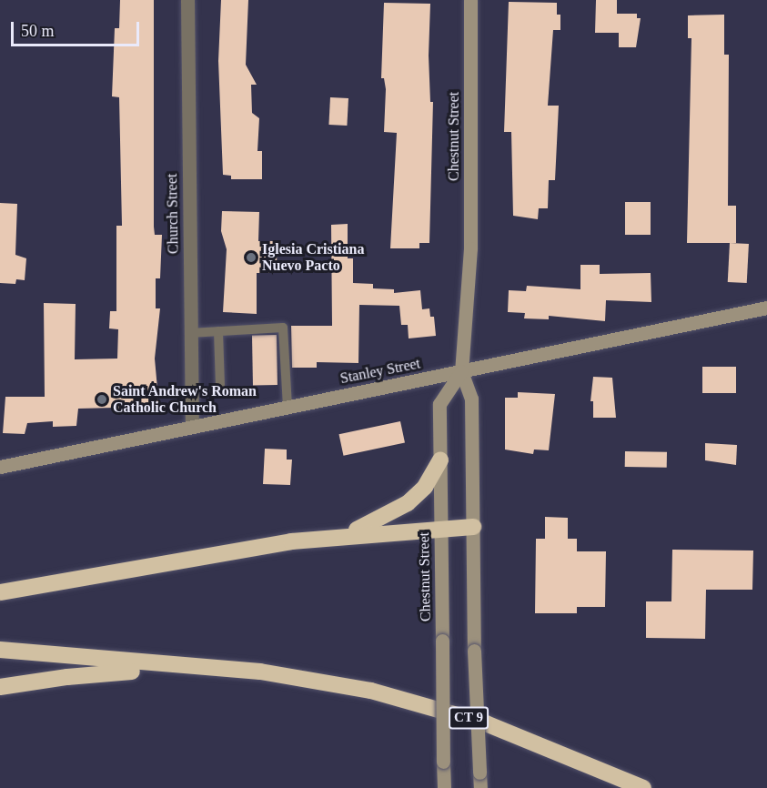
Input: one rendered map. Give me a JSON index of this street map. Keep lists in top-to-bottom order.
{
  "streets": {
    "highway": ["CT 9"],
    "street": ["Chestnut Street", "Church Street", "Stanley Street"]
  },
  "crossings": [
    ["Chestnut Street", "Stanley Street"],
    ["Church Street", "Stanley Street"]
  ],
  "places": ["Iglesia Cristiana Nuevo Pacto", "Saint Andrew's Roman Catholic Church"],
  "scale_bar": "50 m"
}
